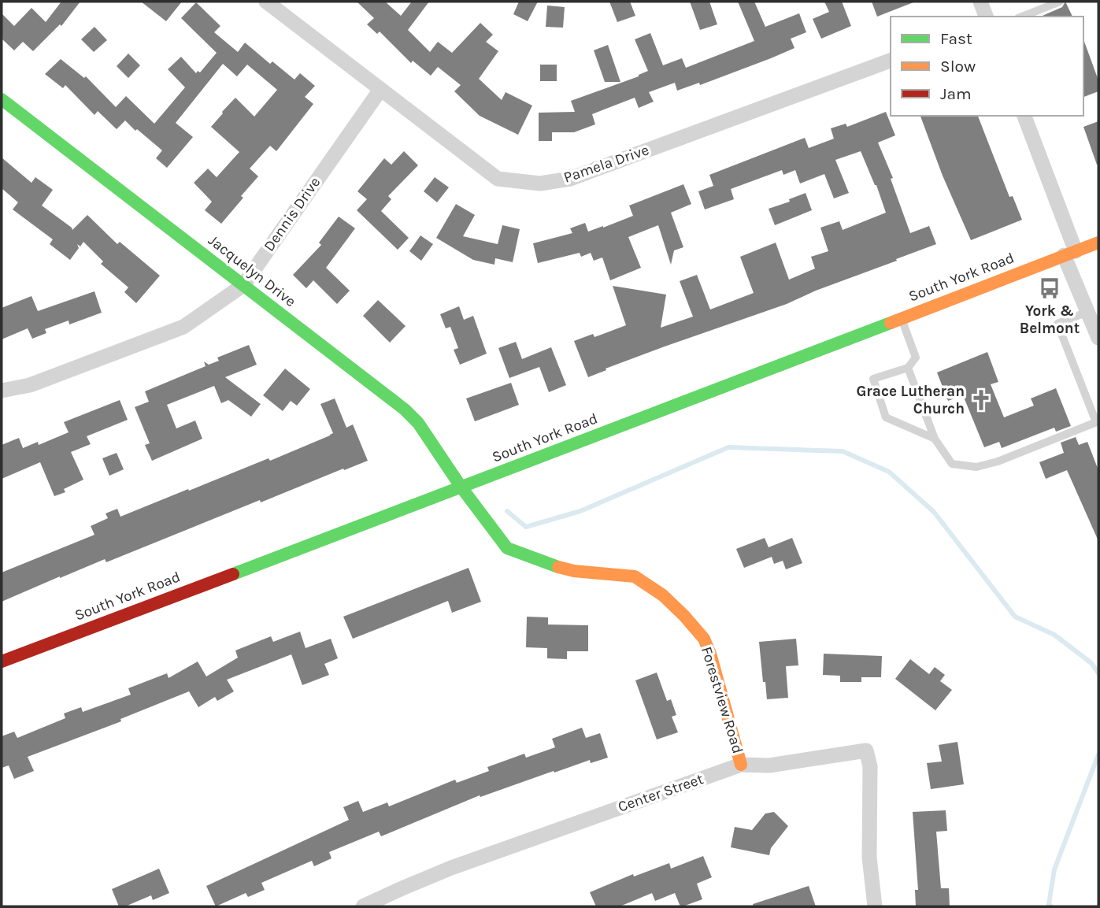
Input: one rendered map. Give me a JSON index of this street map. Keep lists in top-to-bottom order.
{
  "streets": {
    "main road": ["Jacquelyn Drive", "South York Road", "Forestview Road"],
    "street": ["Pamela Drive", "Dennis Drive", "Center Street"]
  },
  "crossings": [
    ["Pamela Drive", "Dennis Drive"],
    ["Dennis Drive", "Jacquelyn Drive"],
    ["Jacquelyn Drive", "South York Road"],
    ["Jacquelyn Drive", "Forestview Road"],
    ["South York Road", "Forestview Road"],
    ["Forestview Road", "Center Street"]
  ],
  "places": {
    "bus stop": ["York & Belmont"],
    "church": ["Grace Lutheran Church"]
  },
  "legend": ["Fast", "Slow", "Jam"]
}
